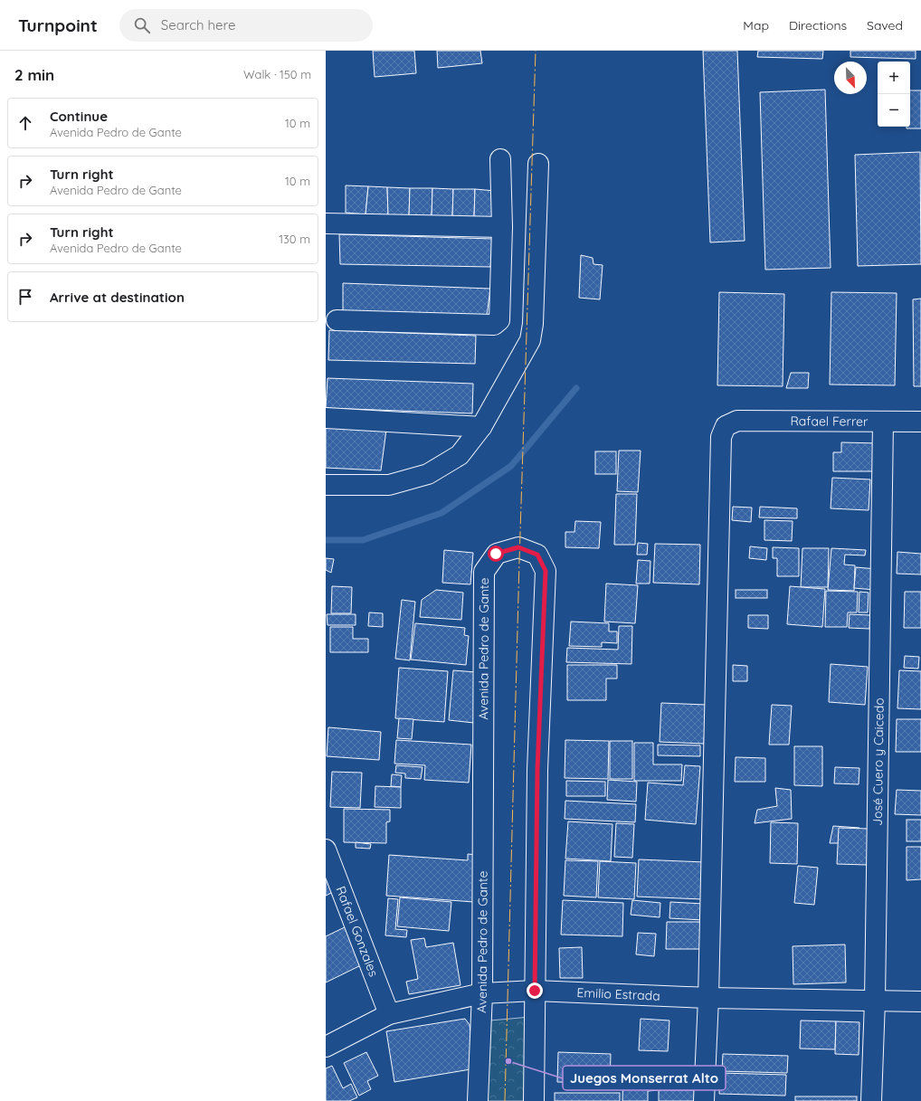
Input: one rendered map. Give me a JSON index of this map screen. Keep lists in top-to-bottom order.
{
  "streets": {
    "street": [
      "Rafael Ferrer",
      "Avenida Pedro de Gante",
      "José Cuero y Caicedo",
      "Rafael Gonzales",
      "Emilio Estrada"
    ]
  },
  "crossings": [
    ["Rafael Ferrer", "José Cuero y Caicedo"],
    ["Rafael Ferrer", "Emilio Estrada"],
    ["Avenida Pedro de Gante", "Emilio Estrada"],
    ["José Cuero y Caicedo", "Emilio Estrada"],
    ["Rafael Gonzales", "Emilio Estrada"]
  ],
  "places": ["Juegos Monserrat Alto"],
  "north": "bottom right",
  "page": {
    "header": "Turnpoint",
    "search": "Search here",
    "nav": ["Map", "Directions", "Saved"],
    "heading": ["2 min", "Walk · 150 m"],
    "map_buttons": ["+", "−"],
    "list": [
      ["Continue", "Avenida Pedro de Gante", "10 m"],
      ["Turn right", "Avenida Pedro de Gante", "10 m"],
      ["Turn right", "Avenida Pedro de Gante", "130 m"],
      "Arrive at destination"
    ]
  }
}
